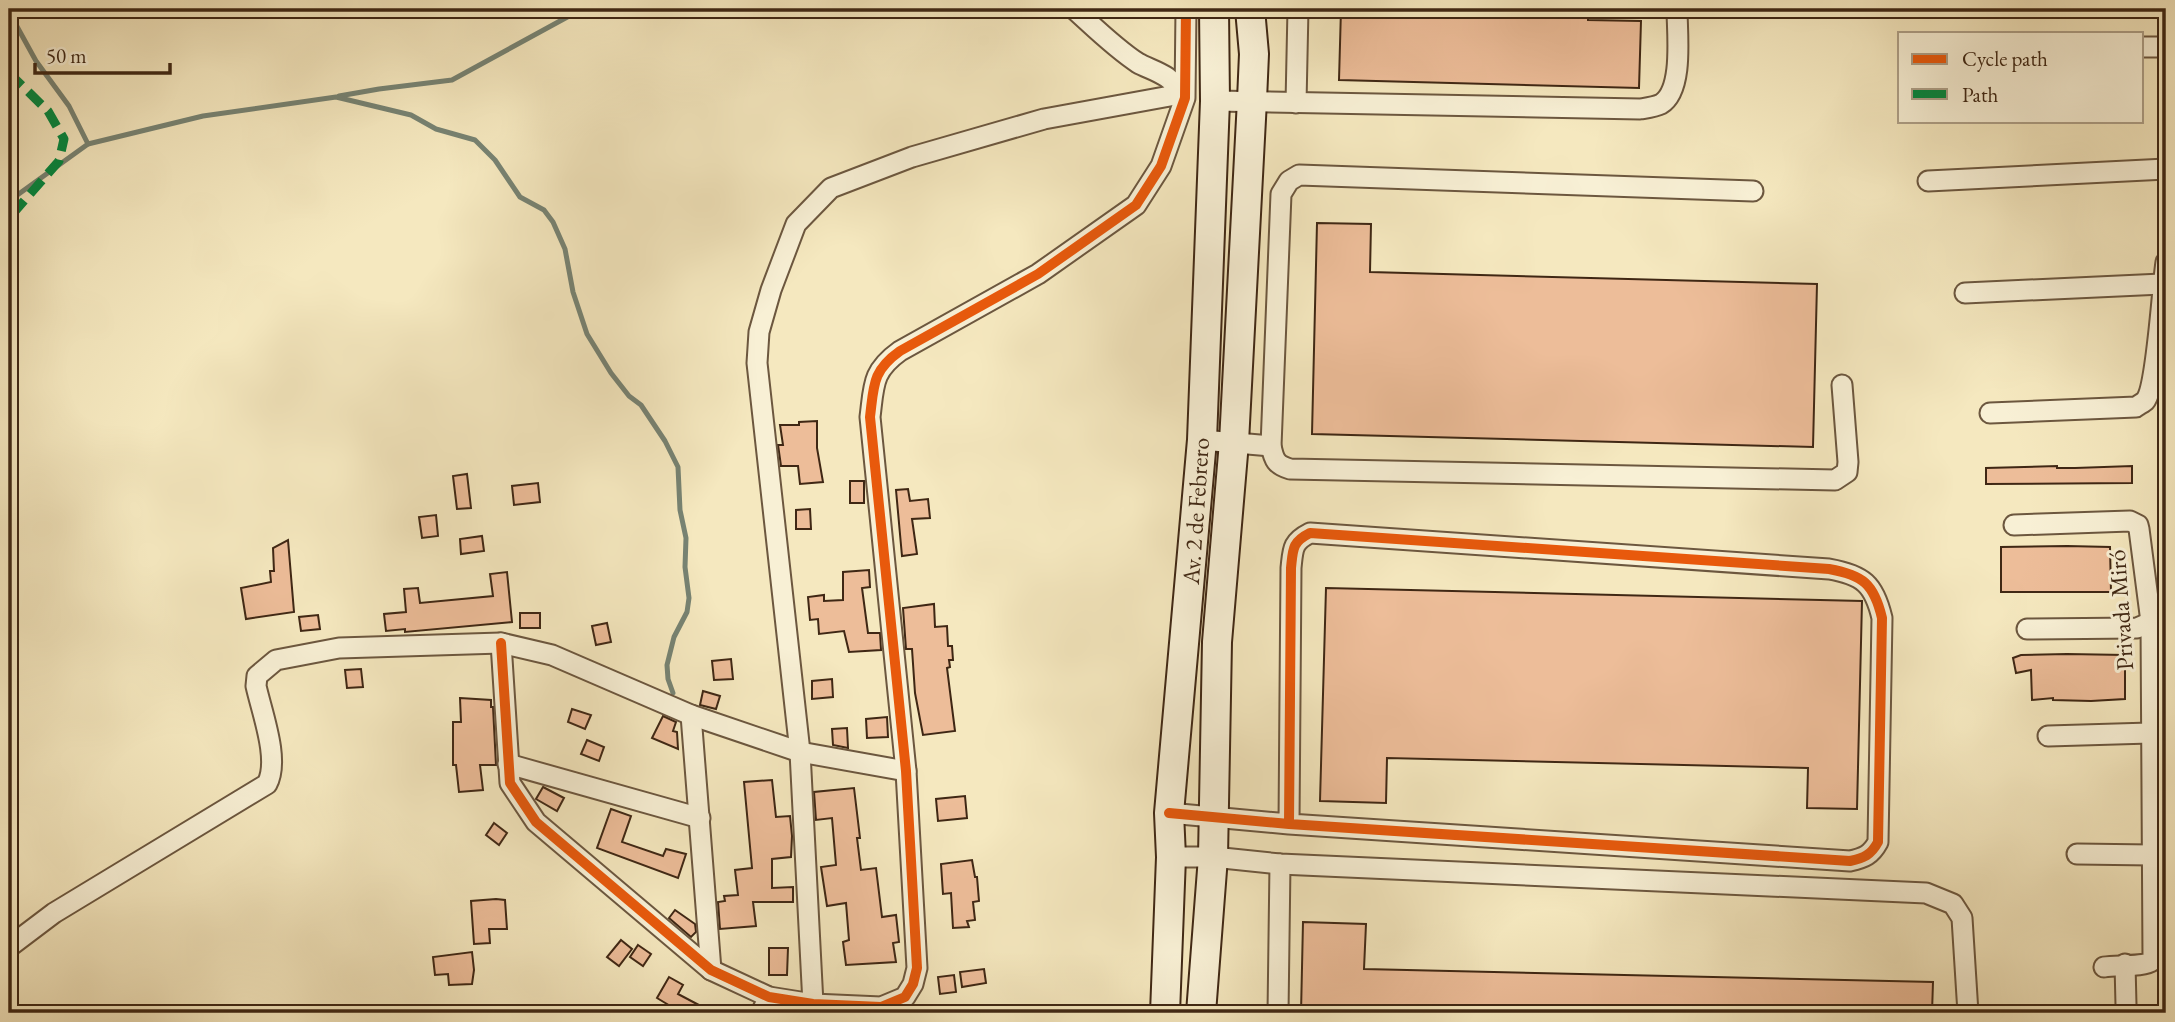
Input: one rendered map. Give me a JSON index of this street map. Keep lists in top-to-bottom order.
{
  "streets": {
    "main road": ["Av. 2 de Febrero"],
    "street": ["Privada Miró"]
  },
  "legend": ["Cycle path", "Path"],
  "scale_bar": "50 m"
}
